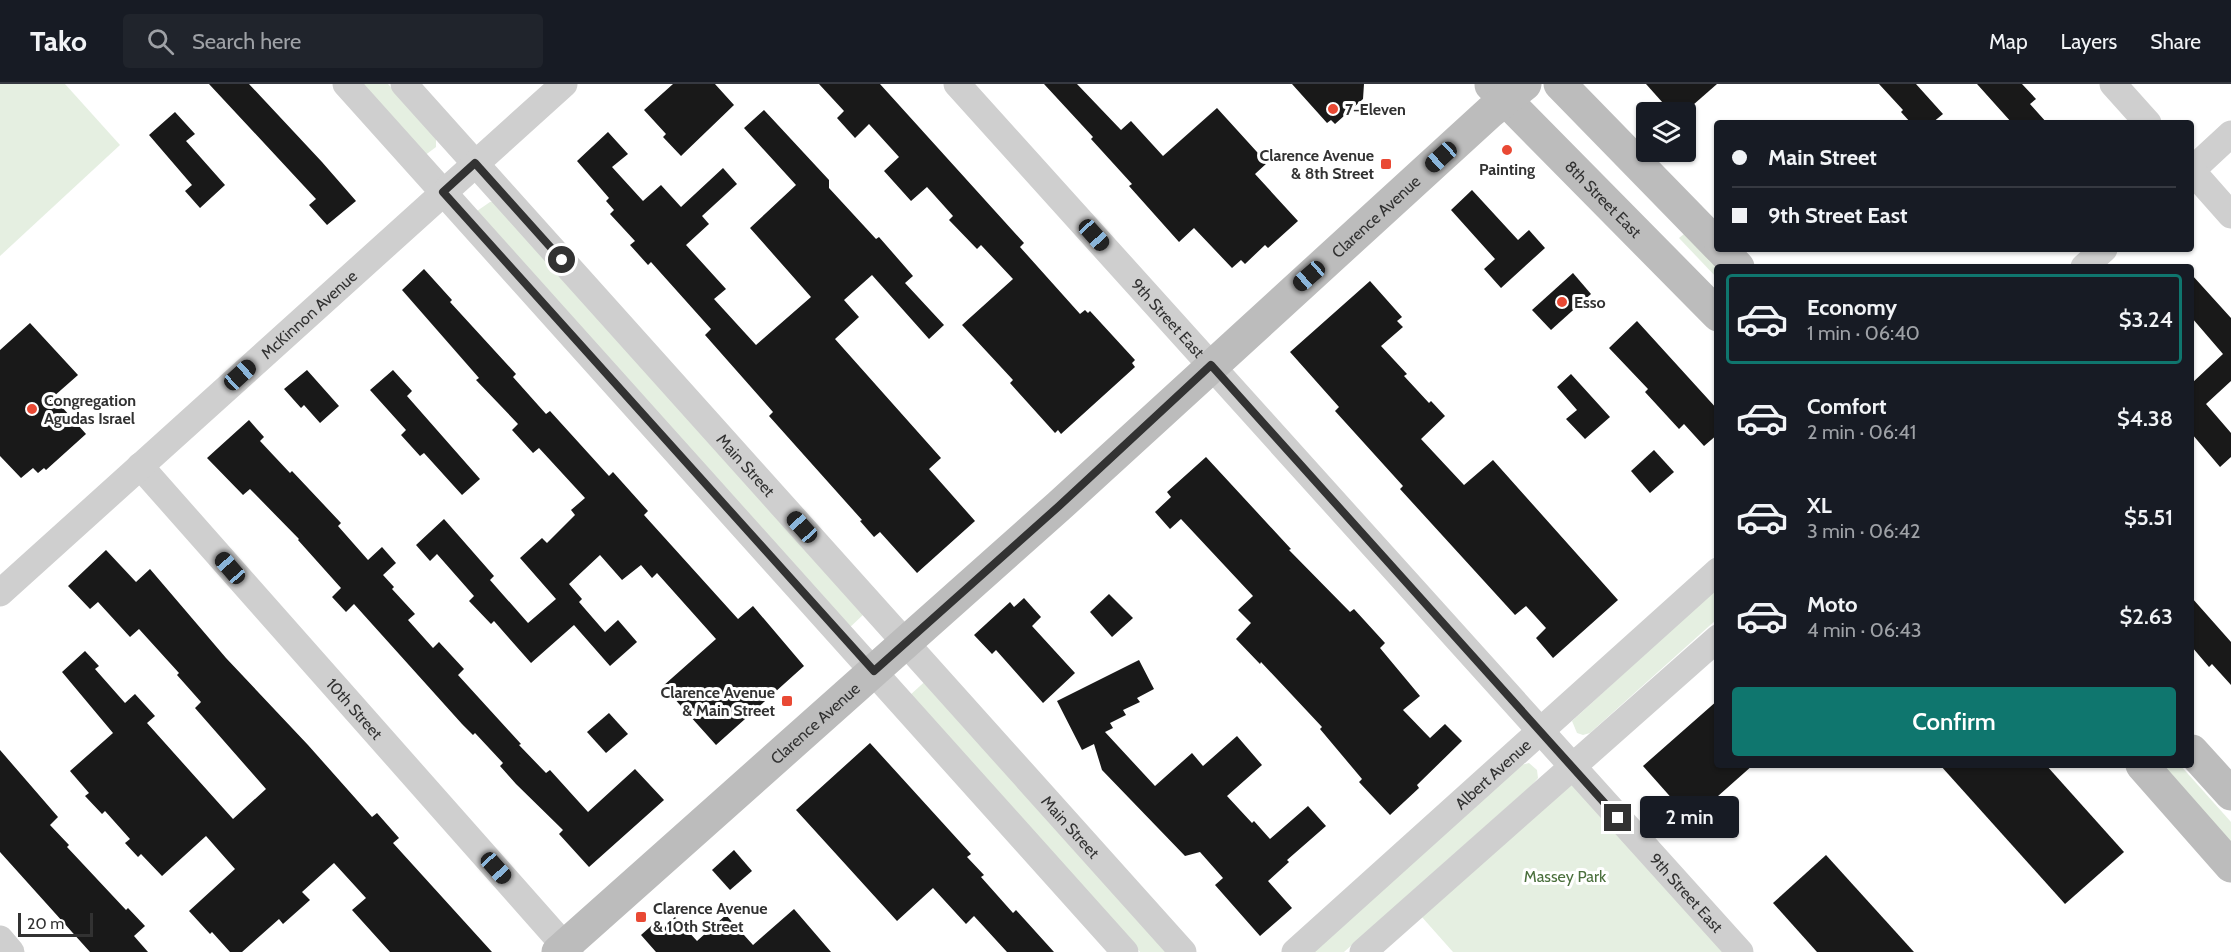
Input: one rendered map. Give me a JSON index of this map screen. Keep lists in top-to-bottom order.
{
  "streets": {
    "main road": ["8th Street East", "Clarence Avenue"],
    "street": [
      "McKinnon Avenue",
      "9th Street East",
      "Main Street",
      "10th Street",
      "Albert Avenue"
    ]
  },
  "crossings": [
    ["8th Street East", "Clarence Avenue"],
    ["Clarence Avenue", "9th Street East"],
    ["Clarence Avenue", "Main Street"],
    ["Clarence Avenue", "10th Street"],
    ["McKinnon Avenue", "Main Street"],
    ["McKinnon Avenue", "10th Street"],
    ["9th Street East", "Albert Avenue"]
  ],
  "parks": ["Massey Park"],
  "places": {
    "other": [
      "7-Eleven",
      "Painting",
      "Esso",
      "Congregation Agudas Israel"
    ],
    "transit": ["Clarence Avenue & 8th Street", "Clarence Avenue & Main Street", "Clarence Avenue & 10th Street"]
  },
  "scale_bar": "20 m",
  "page": {
    "header": "Tako",
    "search": "Search here",
    "nav": ["Map", "Layers", "Share"],
    "banner": ["Main Street", "9th Street East"],
    "list": [
      {
        "name": "Economy",
        "note": "1 min · 06:40",
        "value": "$3.24"
      },
      {
        "name": "Comfort",
        "note": "2 min · 06:41",
        "value": "$4.38"
      },
      {
        "name": "XL",
        "note": "3 min · 06:42",
        "value": "$5.51"
      },
      {
        "name": "Moto",
        "note": "4 min · 06:43",
        "value": "$2.63"
      }
    ],
    "buttons": "Confirm",
    "bubble": "2 min",
    "scale": "20 m"
  }
}
